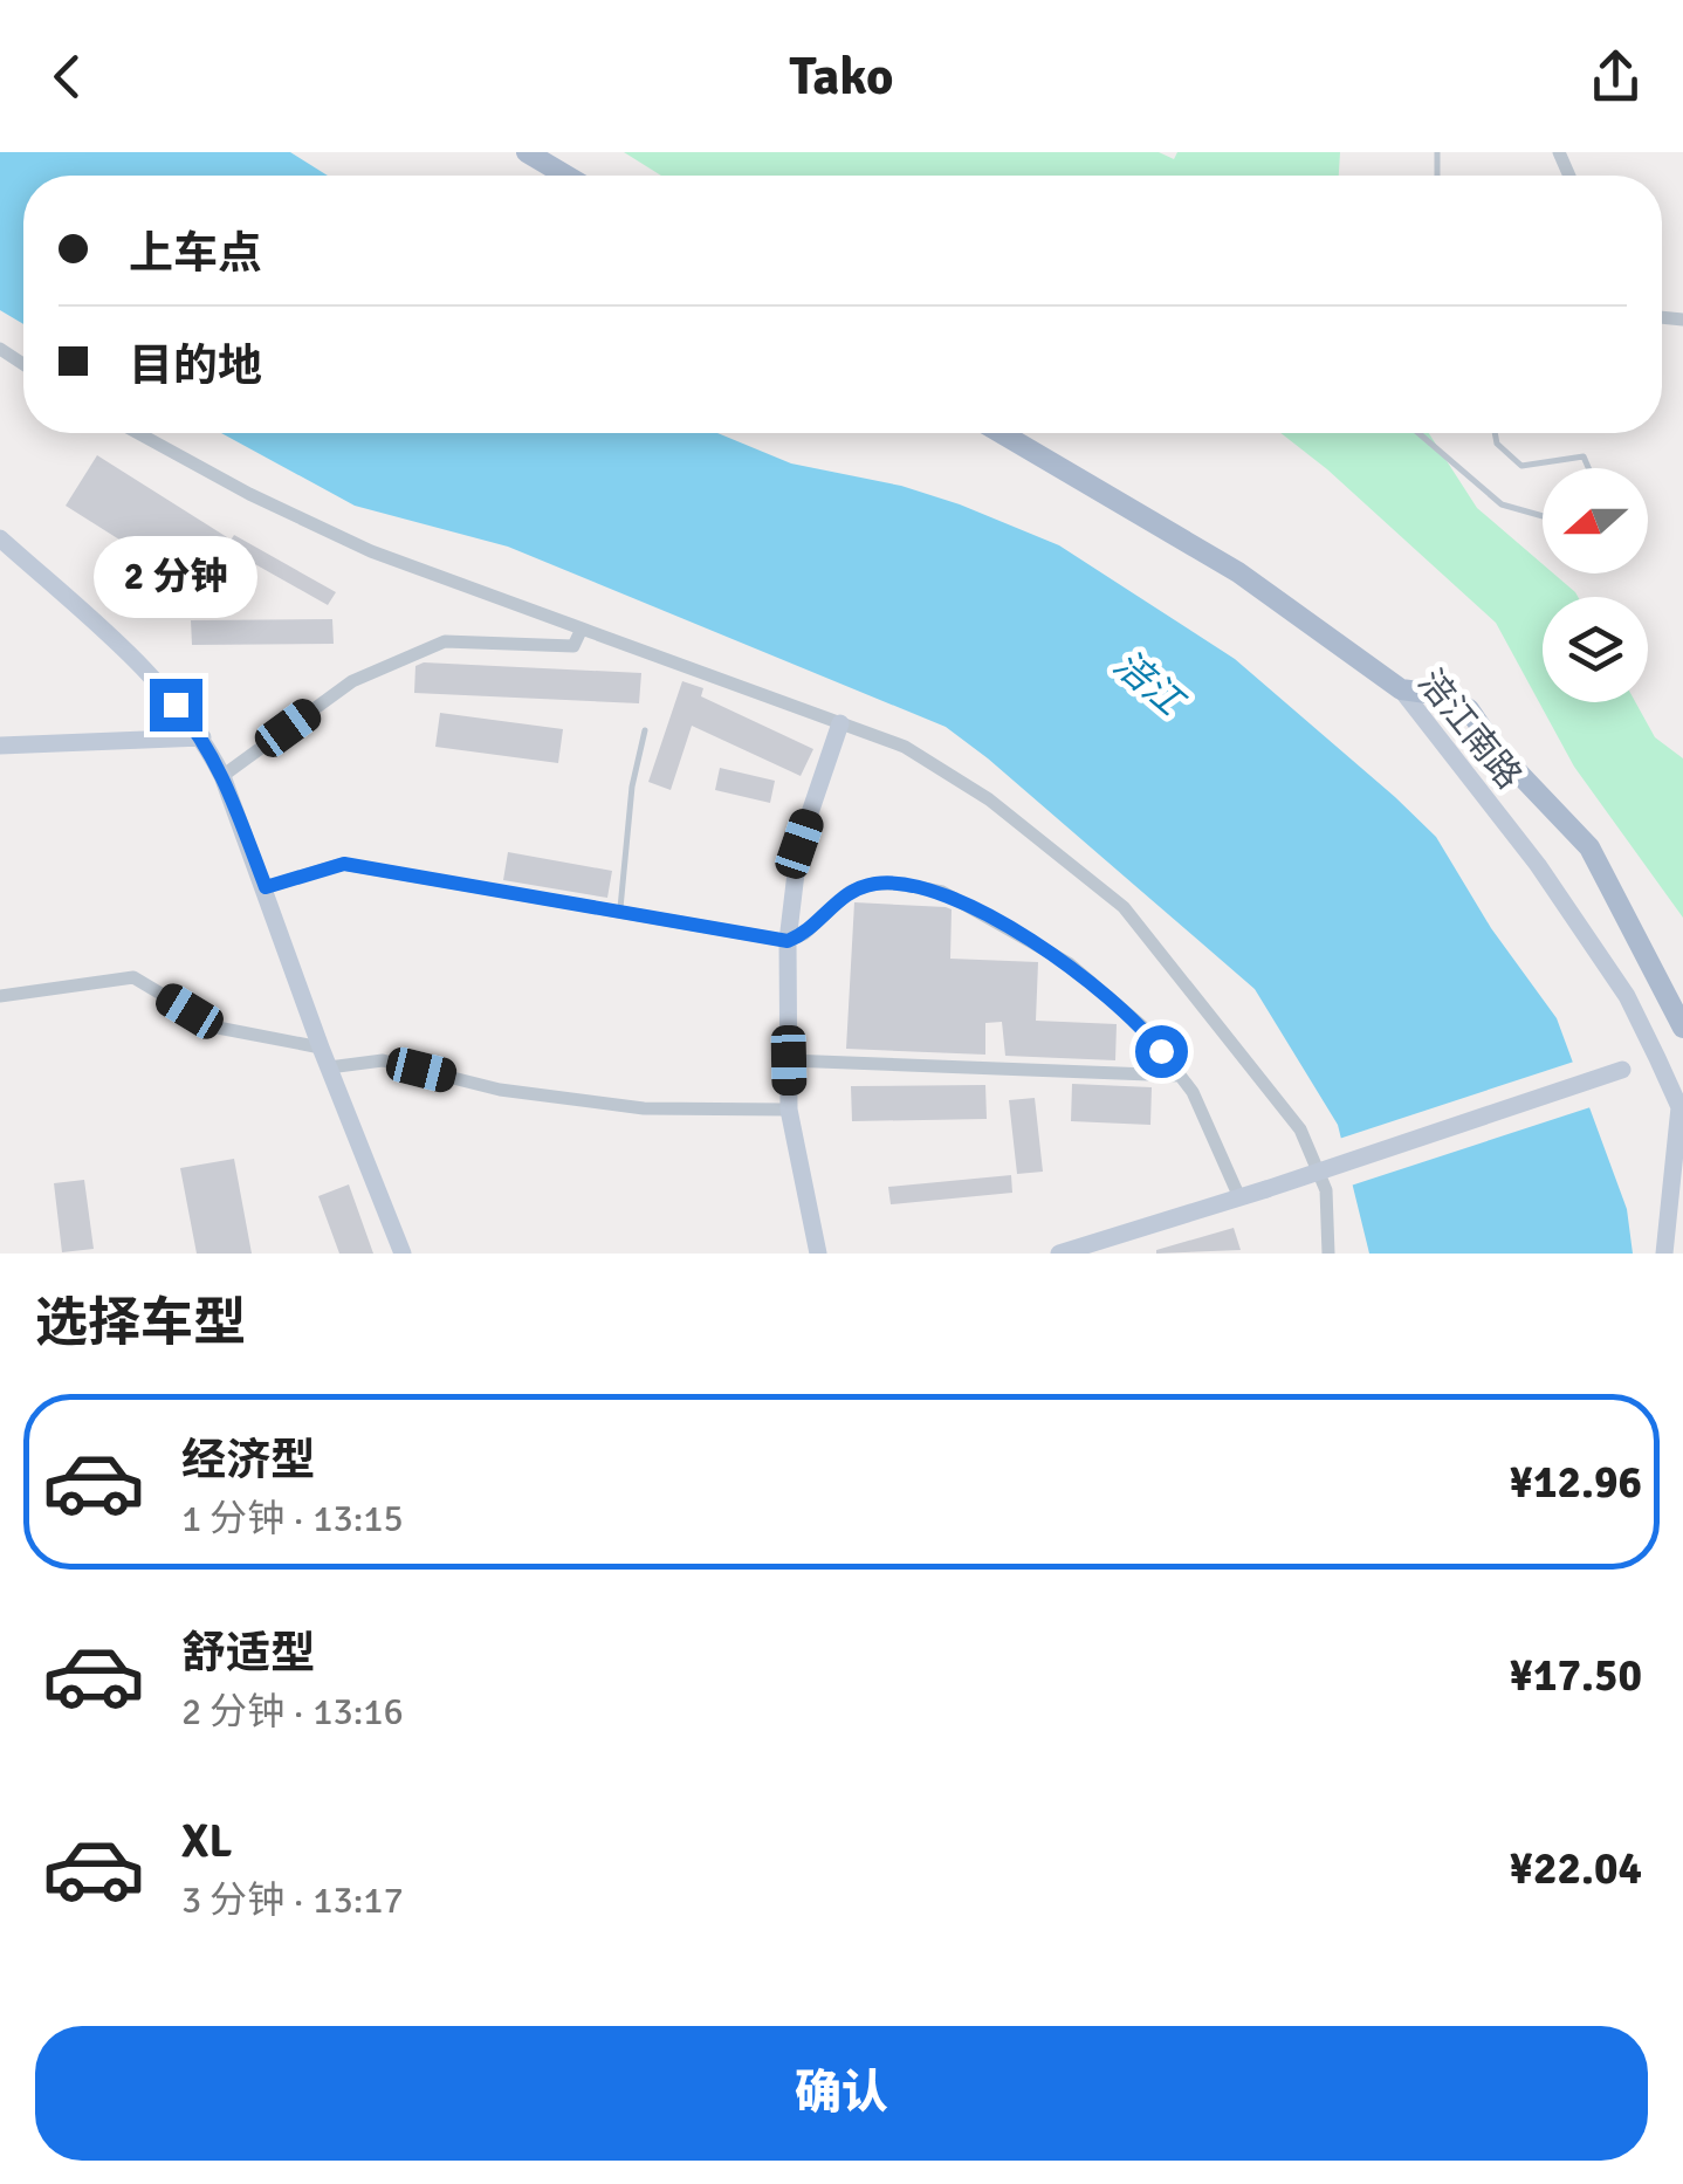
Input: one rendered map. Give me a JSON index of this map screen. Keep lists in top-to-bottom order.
{
  "streets": {
    "main road": ["涪江南路"]
  },
  "water": ["涪江"],
  "north": "left",
  "page": {
    "header": "Tako",
    "banner": ["上车点", "目的地"],
    "bubble": "2 分钟",
    "heading": "选择车型",
    "list": [
      {
        "name": "经济型",
        "note": "1 分钟 · 13:15",
        "value": "¥12.96"
      },
      {
        "name": "舒适型",
        "note": "2 分钟 · 13:16",
        "value": "¥17.50"
      },
      {
        "name": "XL",
        "note": "3 分钟 · 13:17",
        "value": "¥22.04"
      }
    ],
    "buttons": "确认"
  }
}
